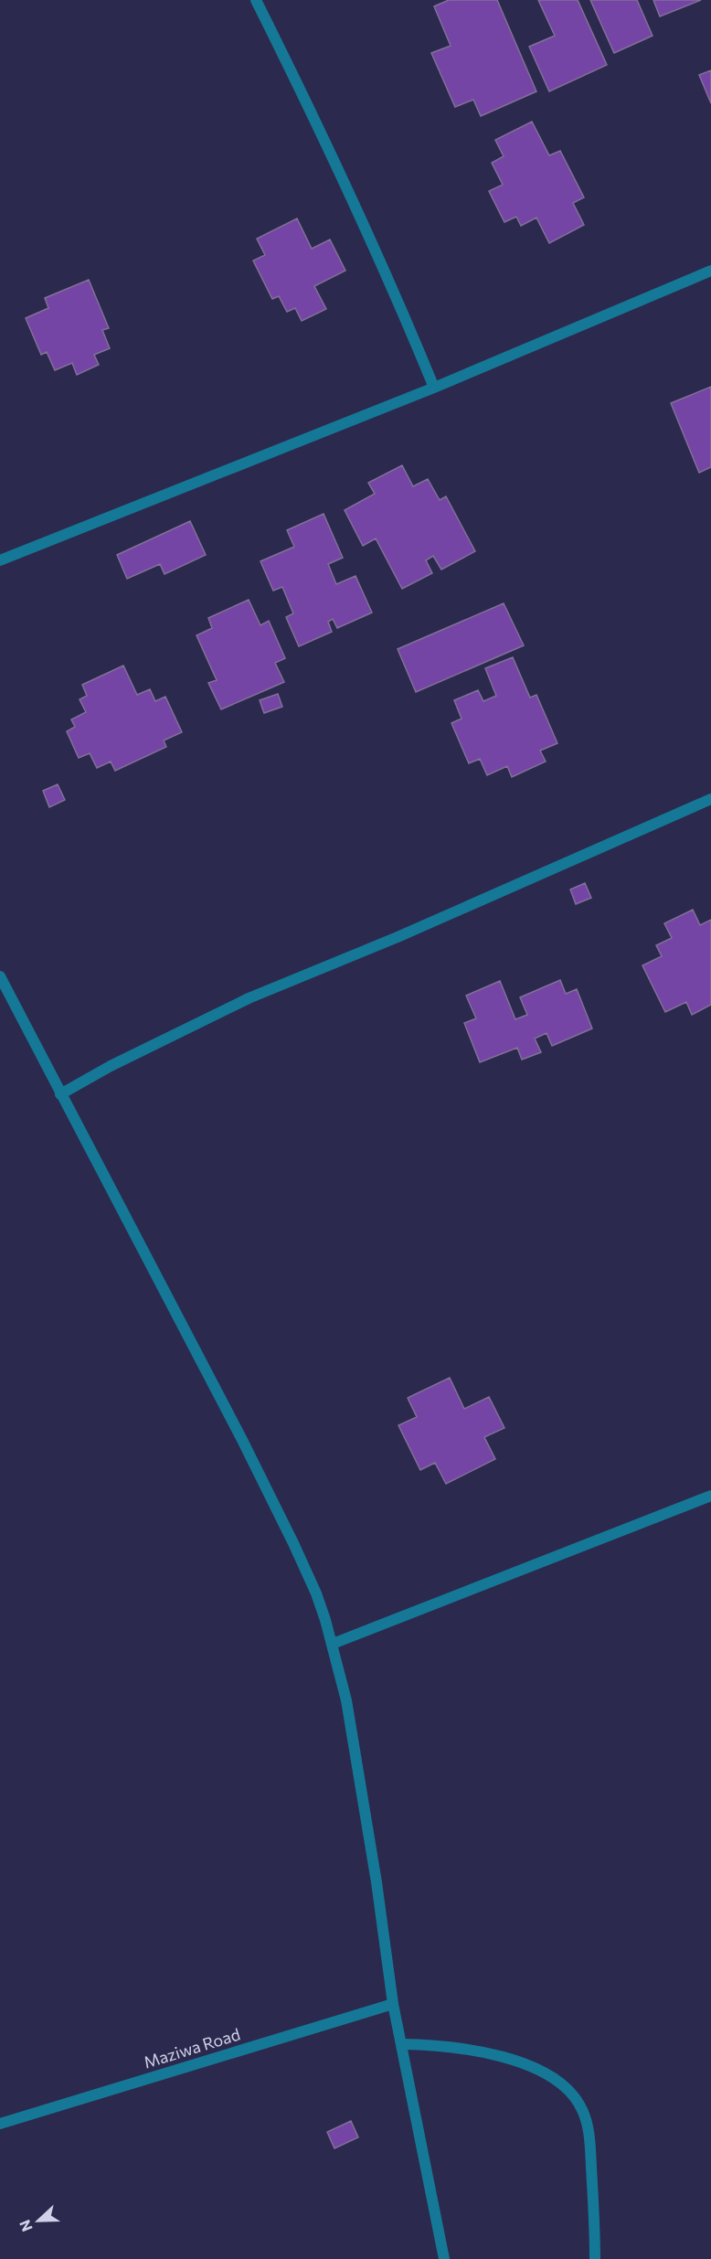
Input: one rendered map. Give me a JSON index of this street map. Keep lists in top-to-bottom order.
{
  "streets": {
    "street": ["Maziwa Road"]
  },
  "north": "left"
}
